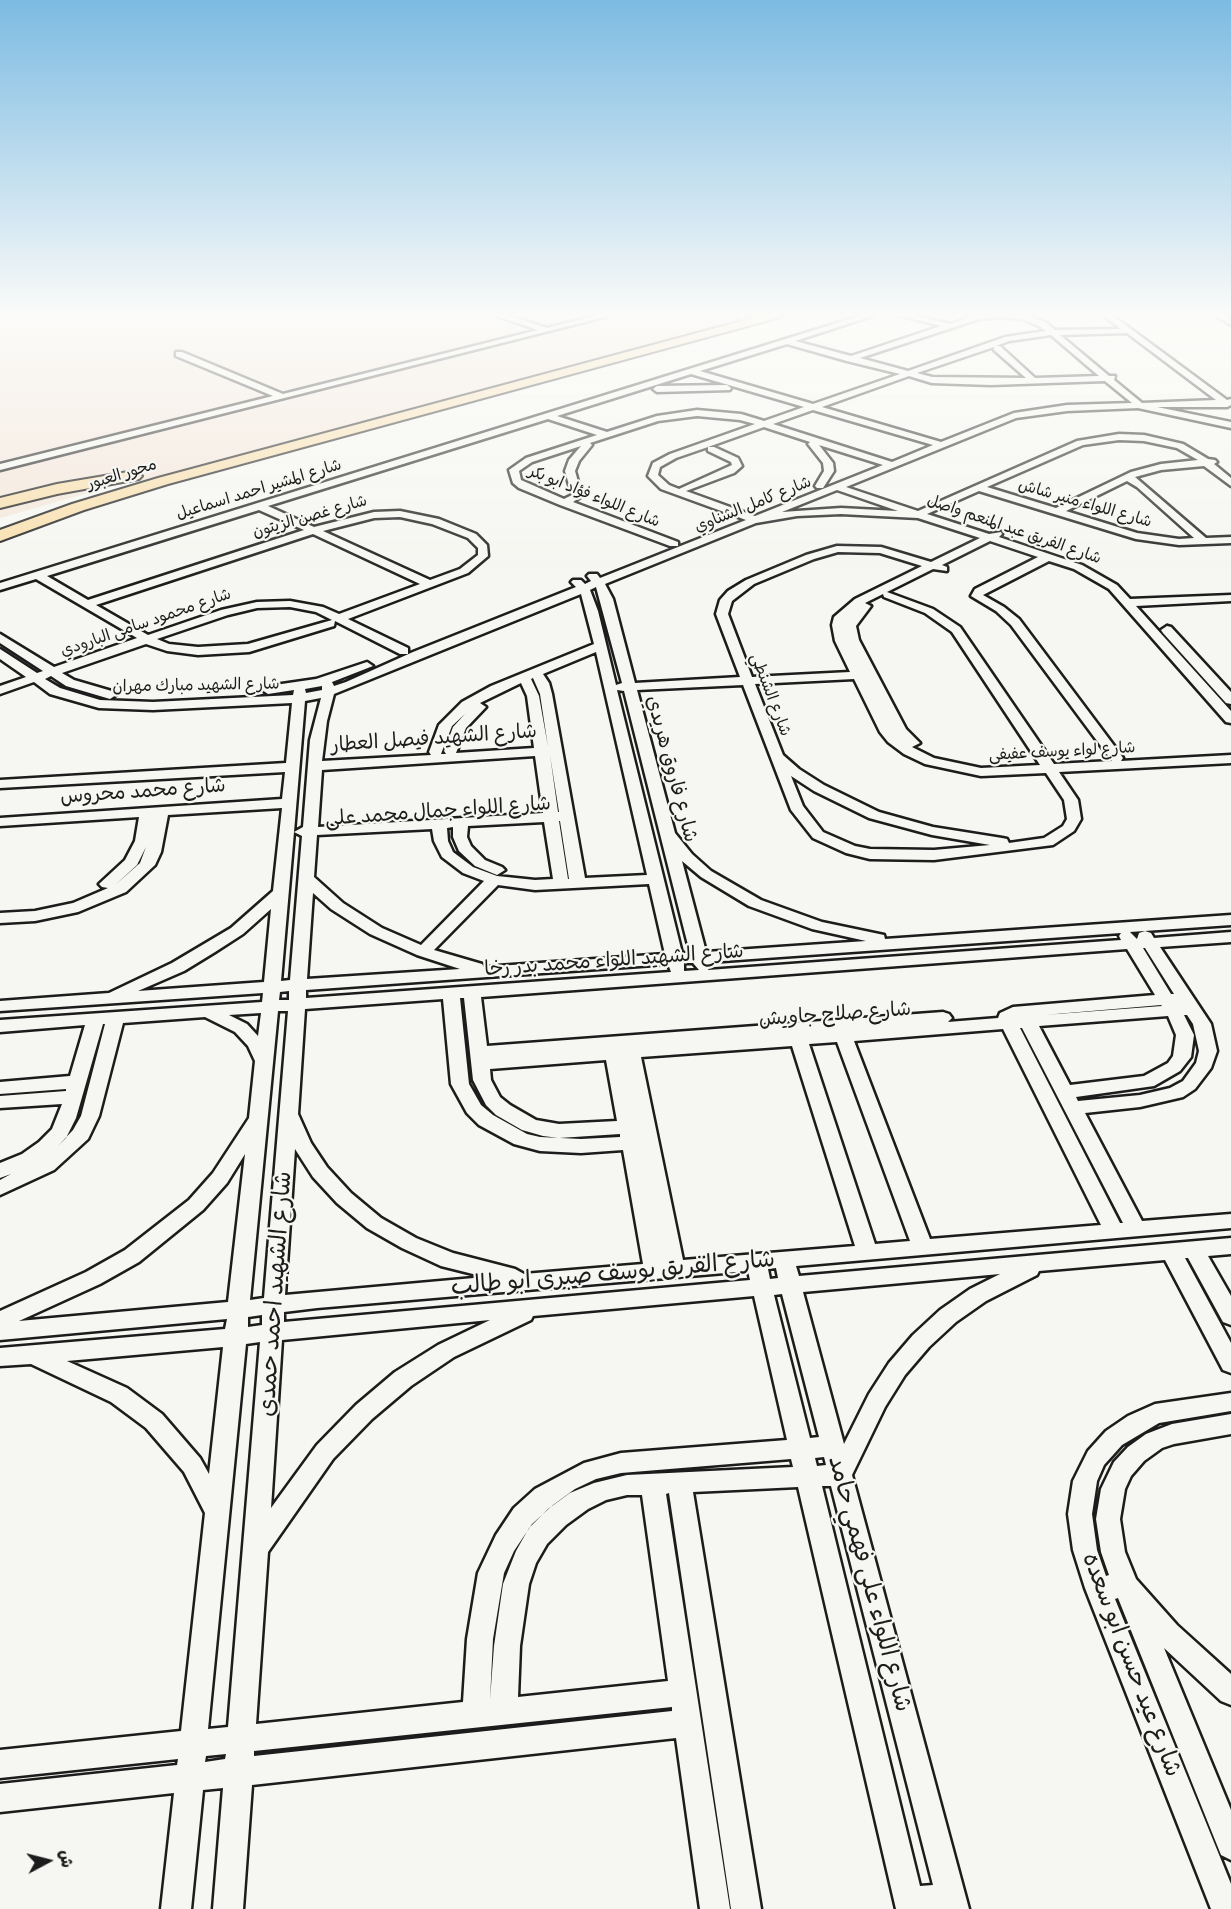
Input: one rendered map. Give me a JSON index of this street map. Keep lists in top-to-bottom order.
{
  "streets": {
    "highway": ["محور العبور"],
    "street": [
      "شارع المشير احمد اسماعيل",
      "شارع اللواء فؤاد ابو بكر",
      "شارع اللواء منير شاش",
      "شارع كامل الشناوي",
      "شارع غصن الزيتون",
      "شارع الفريق عبد المنعم واصل",
      "شارع محمود سامى البارودي",
      "شارع الشهيد مبارك مهران",
      "شارع الشنطي",
      "شارع الشهيد فيصل العطار",
      "شارع لواء يوسف عفيفى",
      "شارع فاروق هريدي",
      "شارع محمد محروس",
      "شارع اللواء جمال محمد على",
      "شارع الشهيد اللواء محمد بدر رخا",
      "شارع صلاح جاويش",
      "شارع الفريق يوسف صبرى ابو طالب",
      "شارع الشهيد احمد حمدى",
      "شارع اللواء على فهمي حامد",
      "شارع عيد حسن ابو سعده"
    ]
  },
  "crossings": [
    ["شارع اللواء فؤاد ابو بكر", "شارع كامل الشناوي"],
    ["شارع كامل الشناوي", "شارع الفريق عبد المنعم واصل"],
    ["شارع كامل الشناوي", "شارع محمود سامى البارودي"],
    ["شارع كامل الشناوي", "شارع الشهيد مبارك مهران"],
    ["شارع كامل الشناوي", "شارع فاروق هريدي"],
    ["شارع كامل الشناوي", "شارع الشهيد احمد حمدى"],
    ["شارع غصن الزيتون", "شارع محمود سامى البارودي"],
    ["شارع الفريق عبد المنعم واصل", "شارع لواء يوسف عفيفى"],
    ["شارع محمود سامى البارودي", "شارع الشهيد مبارك مهران"],
    ["شارع الشهيد مبارك مهران", "شارع الشهيد احمد حمدى"],
    ["شارع الشنطي", "شارع لواء يوسف عفيفى"],
    ["شارع الشهيد فيصل العطار", "شارع الشهيد احمد حمدى"],
    ["شارع فاروق هريدي", "شارع الشهيد اللواء محمد بدر رخا"],
    ["شارع محمد محروس", "شارع الشهيد احمد حمدى"],
    ["شارع اللواء جمال محمد على", "شارع الشهيد احمد حمدى"],
    ["شارع الشهيد اللواء محمد بدر رخا", "شارع الشهيد احمد حمدى"],
    ["شارع الفريق يوسف صبرى ابو طالب", "شارع الشهيد احمد حمدى"],
    ["شارع الفريق يوسف صبرى ابو طالب", "شارع اللواء على فهمي حامد"]
  ],
  "north": "right"
}
